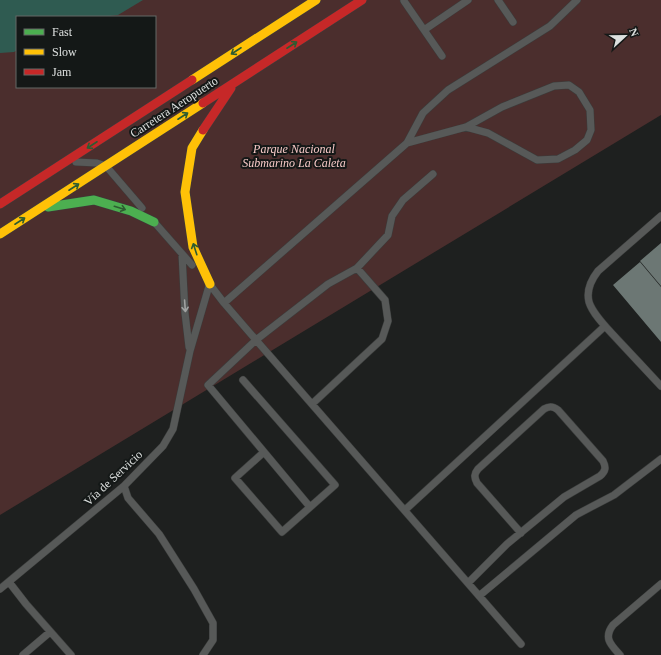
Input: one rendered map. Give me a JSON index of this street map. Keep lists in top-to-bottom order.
{
  "streets": {
    "main road": ["Carretera Aeropuerto"],
    "lane": ["Vía de Servicio"]
  },
  "parks": ["Parque Nacional Submarino La Caleta"],
  "legend": ["Fast", "Slow", "Jam"],
  "north": "right"
}
